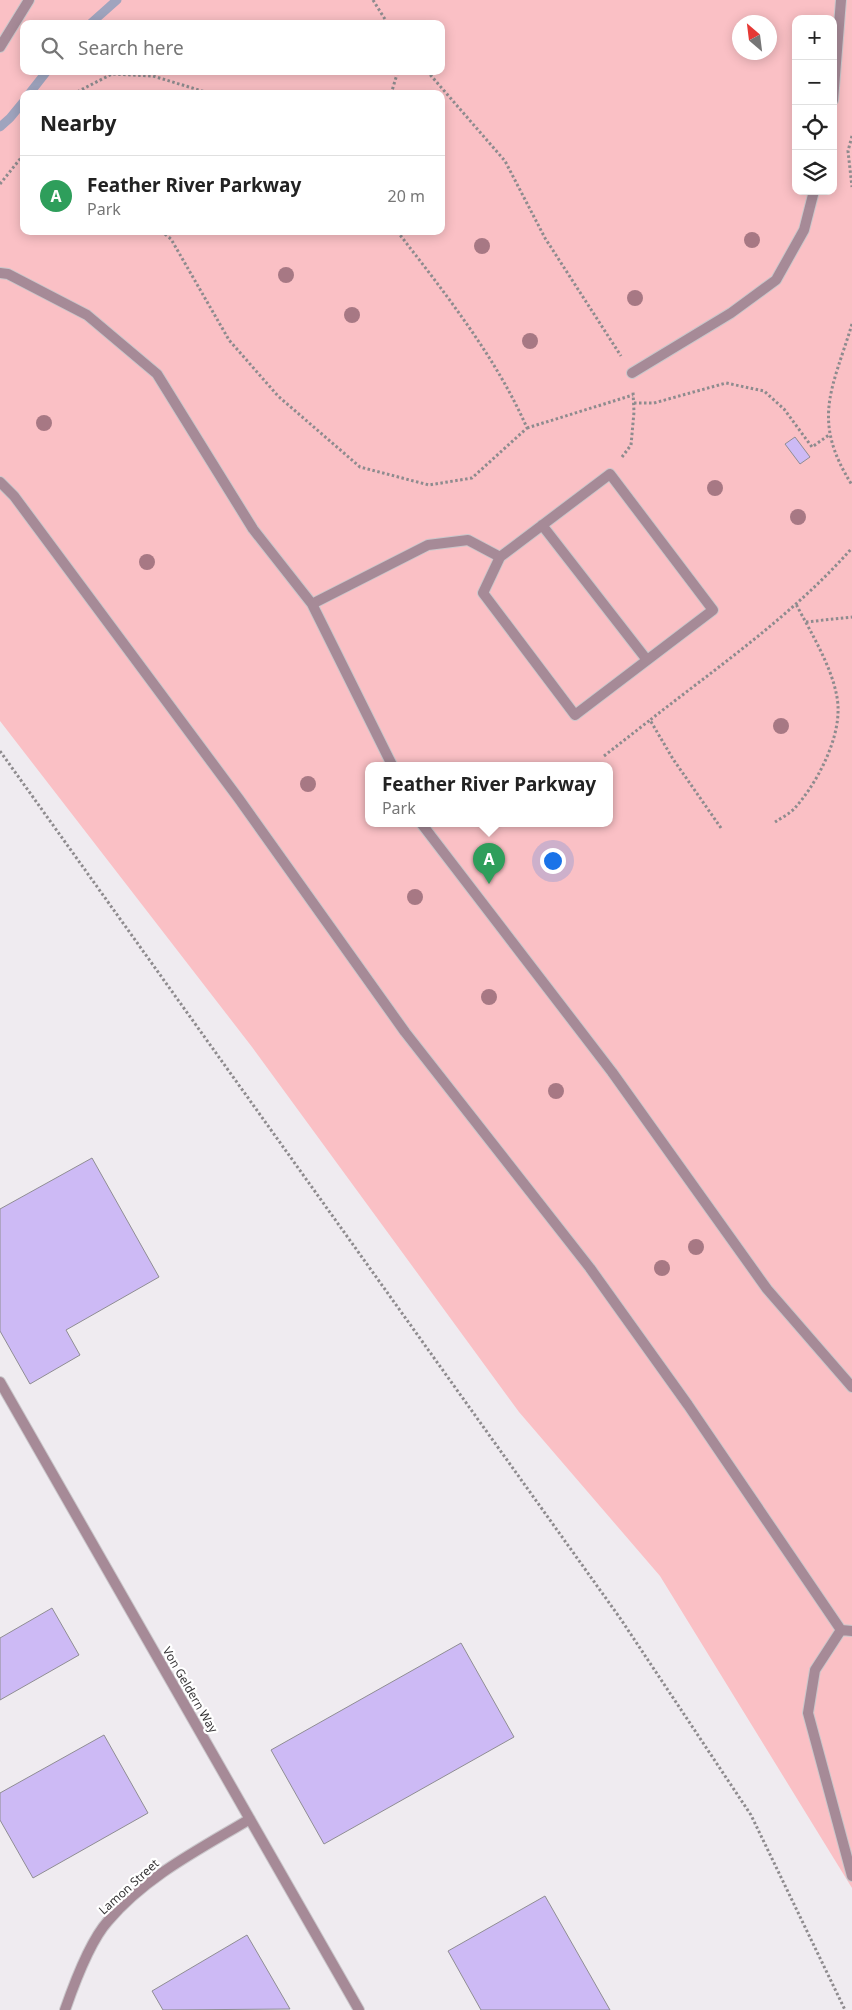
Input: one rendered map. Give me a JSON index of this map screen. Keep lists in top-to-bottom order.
{
  "streets": {
    "street": ["Von Geldern Way", "Lamon Street"]
  },
  "crossings": [
    ["Von Geldern Way", "Lamon Street"]
  ],
  "north": "top left",
  "page": {
    "map_buttons": ["+", "−"],
    "search": "Search here",
    "heading": "Nearby",
    "list": [
      {
        "mark": "A",
        "name": "Feather River Parkway",
        "note": "Park",
        "value": "20 m"
      }
    ],
    "popup": ["Feather River Parkway", "Park"],
    "pins": "A"
  }
}
